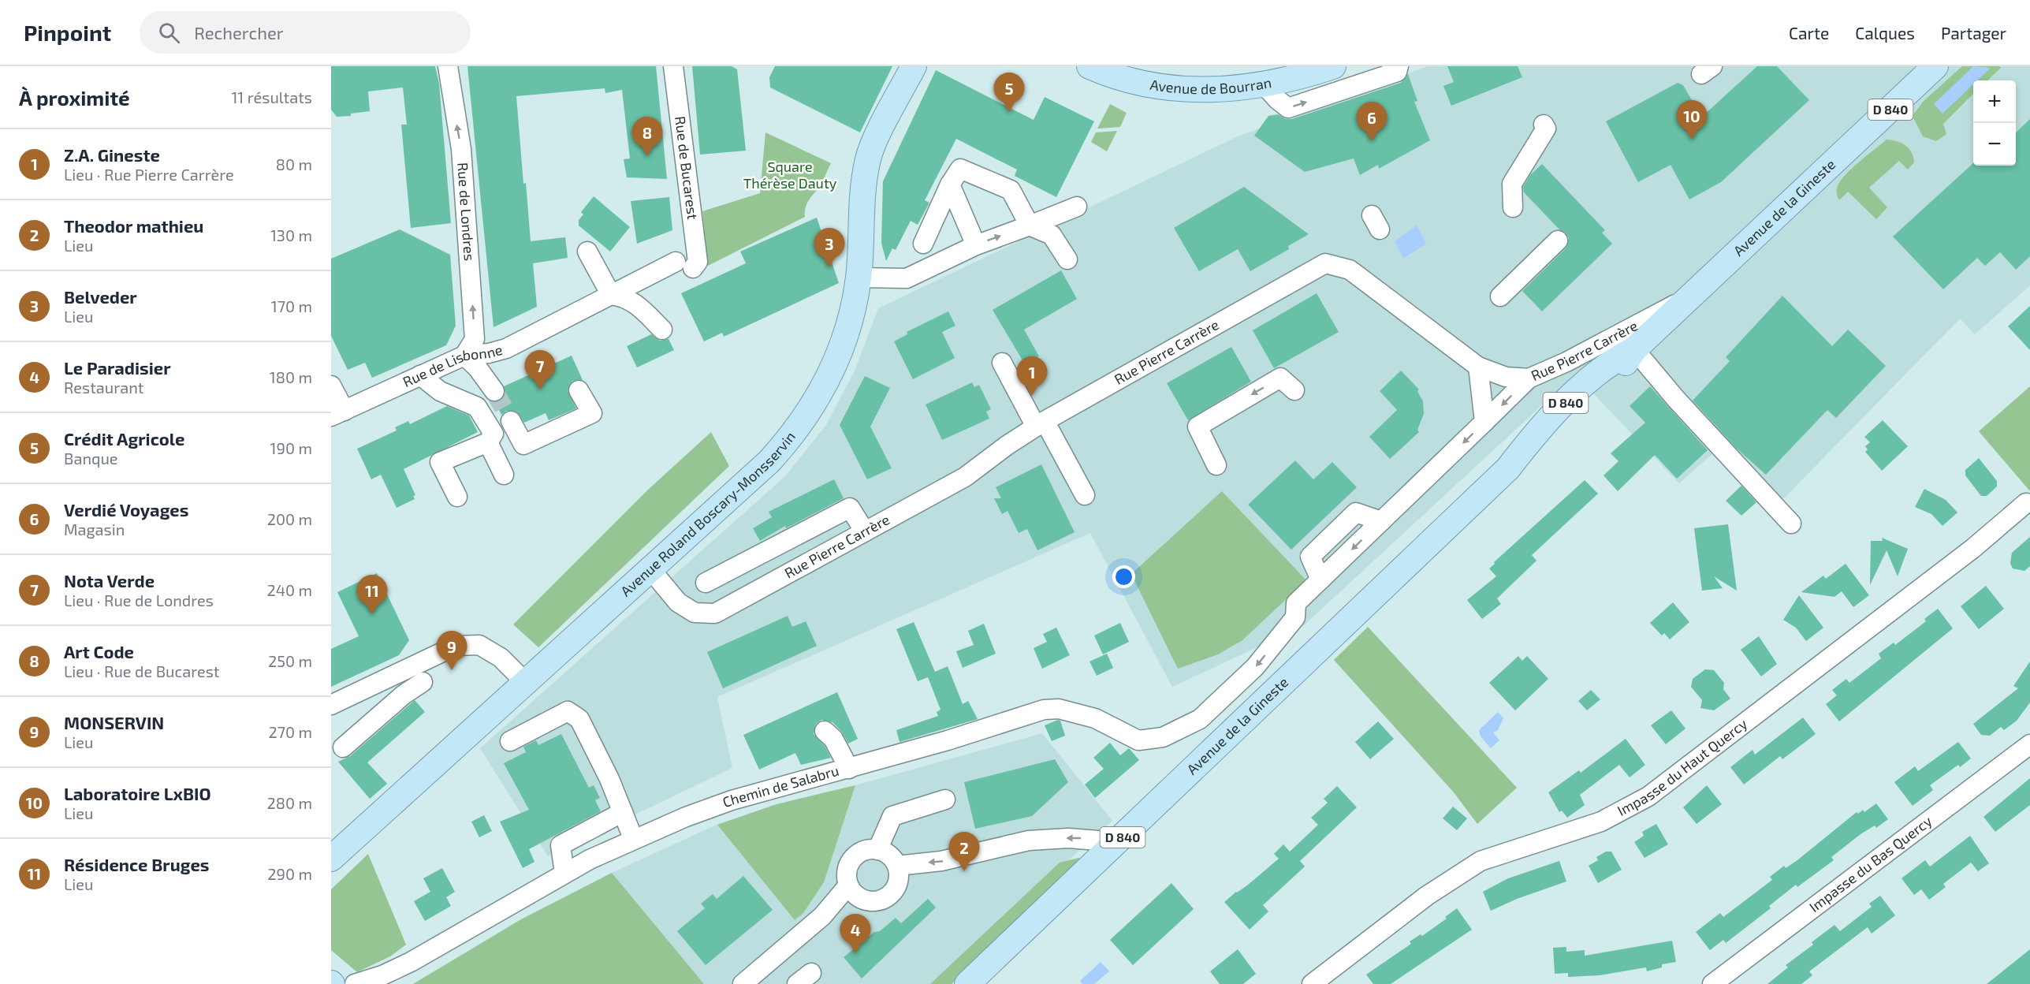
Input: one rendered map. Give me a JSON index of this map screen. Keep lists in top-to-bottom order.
{
  "streets": {
    "main road": [
      "Avenue de Bourran",
      "D 840",
      "Avenue de la Gineste",
      "Avenue Roland Boscary-Monsservin"
    ],
    "street": [
      "Rue de Bucarest",
      "Rue de Londres",
      "Rue Pierre Carrère",
      "Rue de Lisbonne",
      "Impasse du Haut Quercy",
      "Chemin de Salabru",
      "Impasse du Bas Quercy"
    ]
  },
  "crossings": [
    ["Avenue de la Gineste", "Rue Pierre Carrère"],
    ["Rue de Londres", "Rue de Lisbonne"],
    ["Rue Pierre Carrère", "Avenue Roland Boscary-Monsservin"],
    ["Rue Pierre Carrère", "Chemin de Salabru"]
  ],
  "one_way": ["Rue de Londres"],
  "parks": ["Square Thérèse Dauty"],
  "page": {
    "header": "Pinpoint",
    "search": "Rechercher",
    "nav": ["Carte", "Calques", "Partager"],
    "heading": ["À proximité", "11 résultats"],
    "pins": [
      "5",
      "10",
      "6",
      "8",
      "3",
      "7",
      "1",
      "11",
      "9",
      "2",
      "4"
    ],
    "map_buttons": ["+", "−"],
    "list": [
      {
        "mark": "1",
        "name": "Z.A. Gineste",
        "note": "Lieu · Rue Pierre Carrère",
        "value": "80 m"
      },
      {
        "mark": "2",
        "name": "Theodor mathieu",
        "note": "Lieu",
        "value": "130 m"
      },
      {
        "mark": "3",
        "name": "Belveder",
        "note": "Lieu",
        "value": "170 m"
      },
      {
        "mark": "4",
        "name": "Le Paradisier",
        "note": "Restaurant",
        "value": "180 m"
      },
      {
        "mark": "5",
        "name": "Crédit Agricole",
        "note": "Banque",
        "value": "190 m"
      },
      {
        "mark": "6",
        "name": "Verdié Voyages",
        "note": "Magasin",
        "value": "200 m"
      },
      {
        "mark": "7",
        "name": "Nota Verde",
        "note": "Lieu · Rue de Londres",
        "value": "240 m"
      },
      {
        "mark": "8",
        "name": "Art Code",
        "note": "Lieu · Rue de Bucarest",
        "value": "250 m"
      },
      {
        "mark": "9",
        "name": "MONSERVIN",
        "note": "Lieu",
        "value": "270 m"
      },
      {
        "mark": "10",
        "name": "Laboratoire LxBIO",
        "note": "Lieu",
        "value": "280 m"
      },
      {
        "mark": "11",
        "name": "Résidence Bruges",
        "note": "Lieu",
        "value": "290 m"
      }
    ]
  }
}
